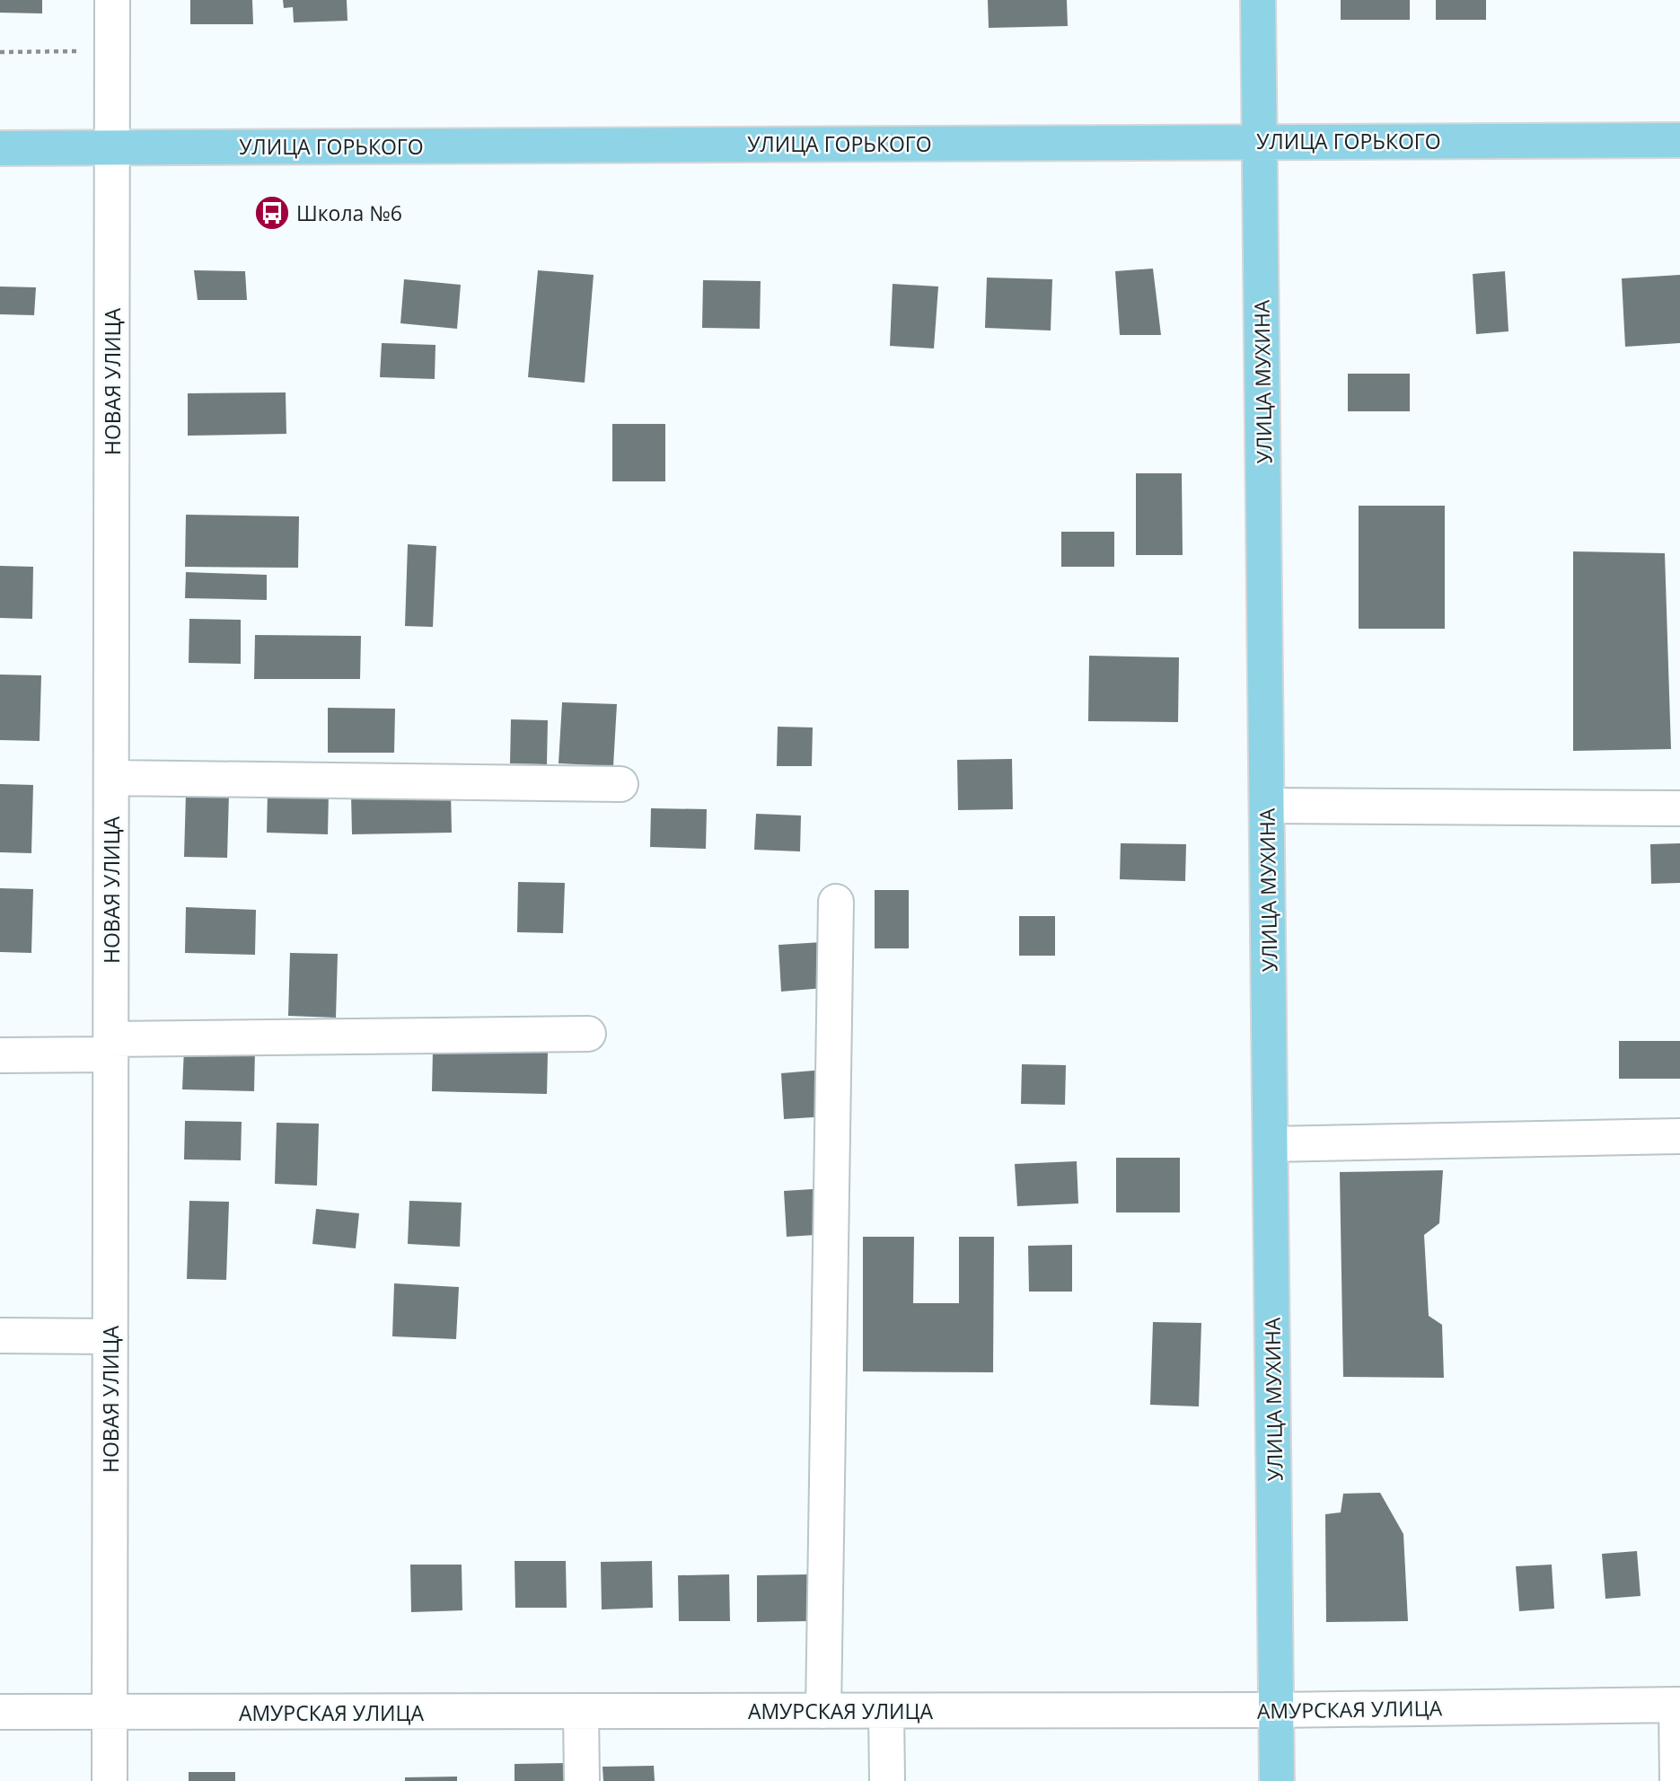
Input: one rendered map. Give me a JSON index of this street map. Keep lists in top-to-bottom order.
{
  "streets": {
    "main road": ["УЛИЦА ГОРЬКОГО", "УЛИЦА МУХИНА"],
    "street": ["НОВАЯ УЛИЦА", "АМУРСКАЯ УЛИЦА"]
  },
  "crossings": [
    ["УЛИЦА ГОРЬКОГО", "НОВАЯ УЛИЦА"],
    ["УЛИЦА ГОРЬКОГО", "УЛИЦА МУХИНА"],
    ["НОВАЯ УЛИЦА", "АМУРСКАЯ УЛИЦА"],
    ["УЛИЦА МУХИНА", "АМУРСКАЯ УЛИЦА"]
  ],
  "places": {
    "bus stop": ["Школа №6"]
  }
}
